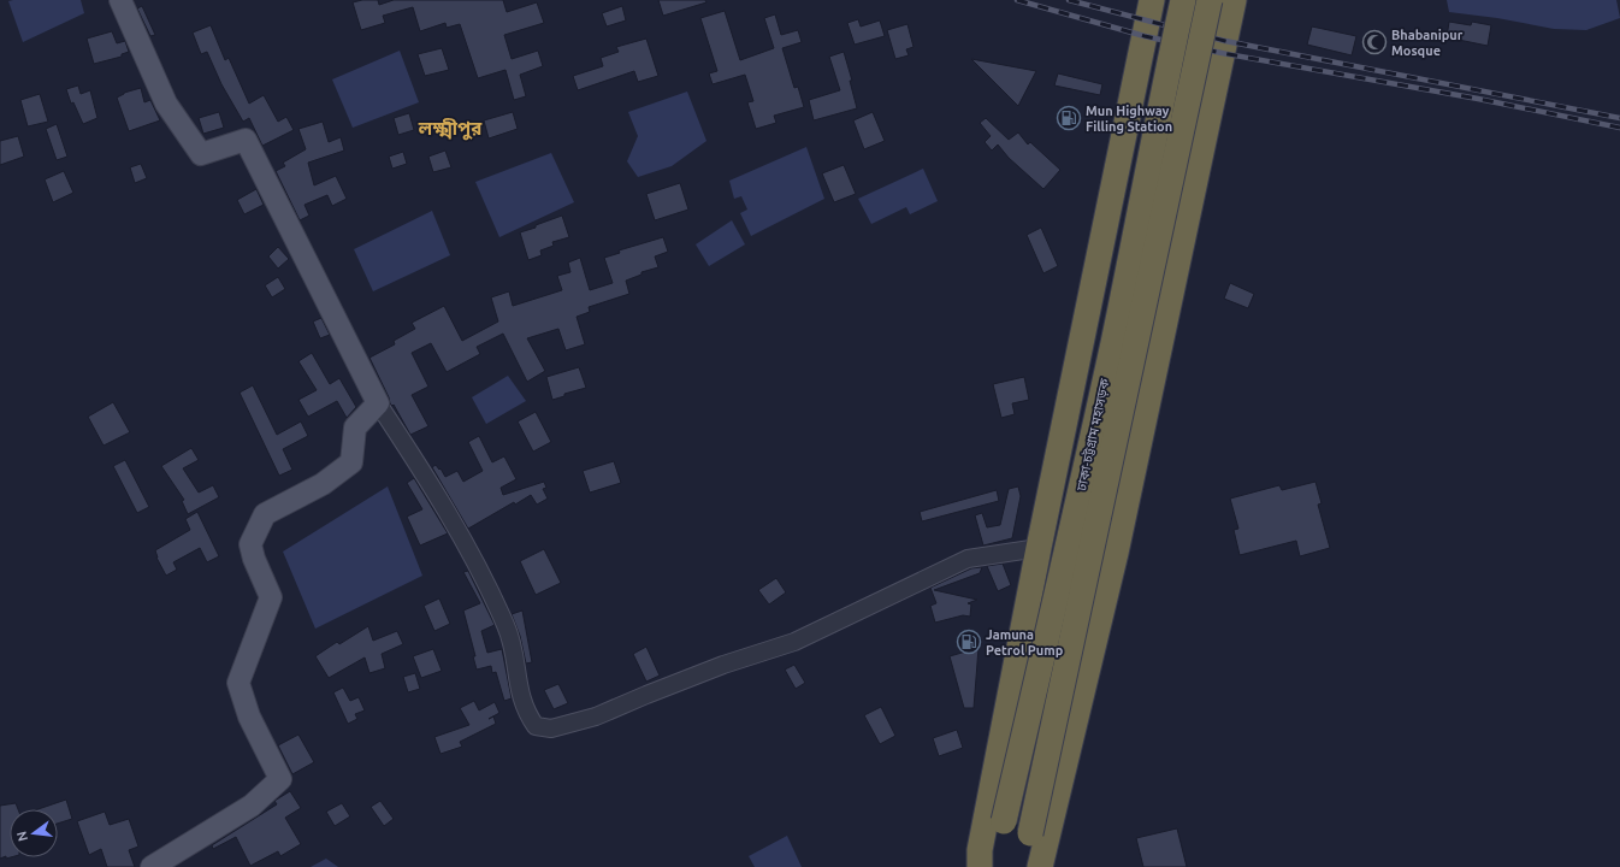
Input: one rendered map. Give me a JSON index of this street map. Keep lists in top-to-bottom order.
{
  "streets": {
    "highway": ["ঢাকা-চট্টগ্রাম মহাসড়ক"]
  },
  "districts": ["লক্ষ্মীপুর"],
  "places": {
    "mosque": ["Bhabanipur Mosque"],
    "fuel station": ["Mun Highway Filling Station", "Jamuna Petrol Pump"]
  },
  "north": "left"
}
